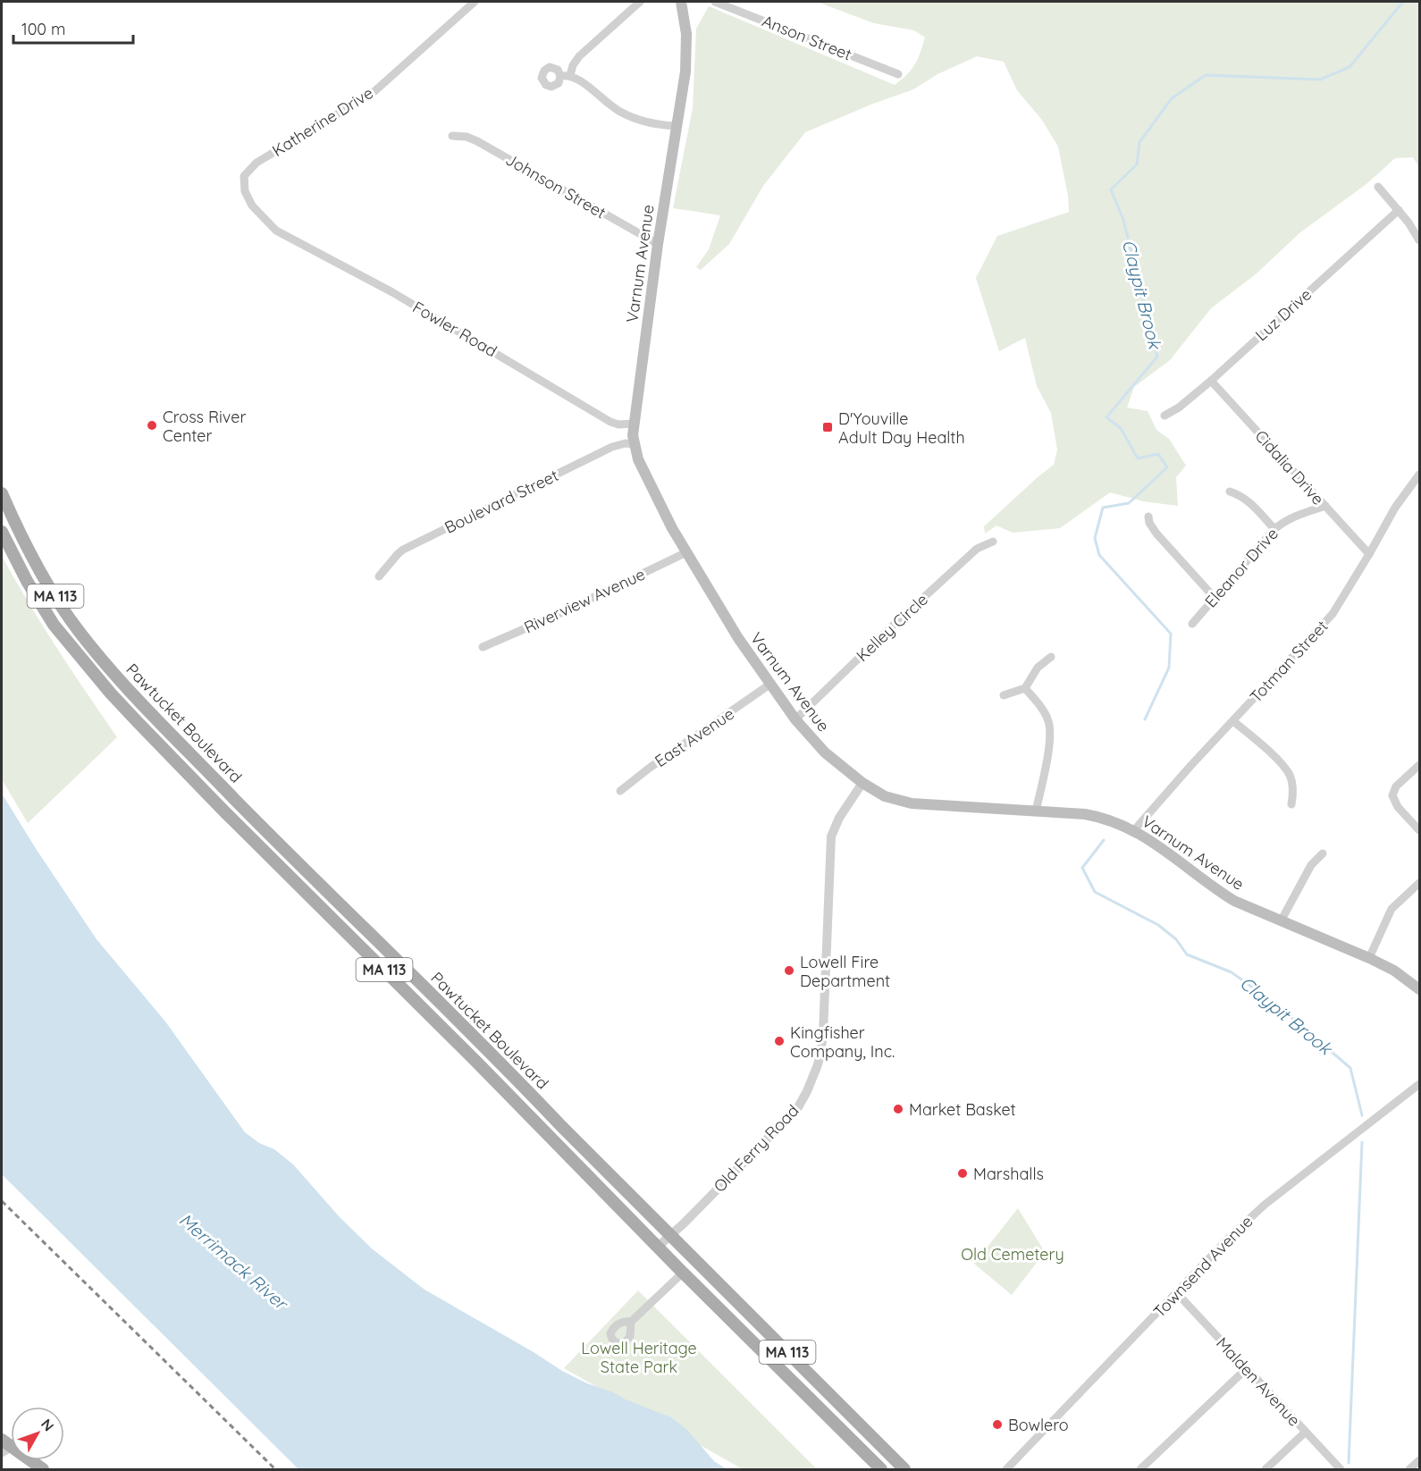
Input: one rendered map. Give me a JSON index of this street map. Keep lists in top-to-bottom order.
{
  "streets": {
    "main road": ["Varnum Avenue", "MA 113", "Pawtucket Boulevard"],
    "street": [
      "Anson Street",
      "Katherine Drive",
      "Johnson Street",
      "Luz Drive",
      "Fowler Road",
      "Cidalia Drive",
      "Boulevard Street",
      "Eleanor Drive",
      "Riverview Avenue",
      "Kelley Circle",
      "Totman Street",
      "East Avenue",
      "Old Ferry Road",
      "Townsend Avenue",
      "Malden Avenue"
    ]
  },
  "crossings": [
    ["Katherine Drive", "Fowler Road"],
    ["Johnson Street", "Varnum Avenue"],
    ["Varnum Avenue", "Fowler Road"],
    ["Varnum Avenue", "Boulevard Street"],
    ["Varnum Avenue", "Riverview Avenue"],
    ["Varnum Avenue", "Kelley Circle"],
    ["Varnum Avenue", "Totman Street"],
    ["Varnum Avenue", "East Avenue"],
    ["Varnum Avenue", "Old Ferry Road"],
    ["Luz Drive", "Cidalia Drive"],
    ["Cidalia Drive", "Eleanor Drive"],
    ["Cidalia Drive", "Totman Street"],
    ["Pawtucket Boulevard", "Old Ferry Road"],
    ["Townsend Avenue", "Malden Avenue"]
  ],
  "water": ["Claypit Brook", "Merrimack River"],
  "parks": ["Old Cemetery", "Lowell Heritage State Park"],
  "places": {
    "other": [
      "Cross River Center",
      "Lowell Fire Department",
      "Kingfisher Company, Inc.",
      "Market Basket",
      "Marshalls",
      "Bowlero"
    ],
    "transit": ["D'Youville Adult Day Health"]
  },
  "scale_bar": "100 m",
  "north": "top right"
}
